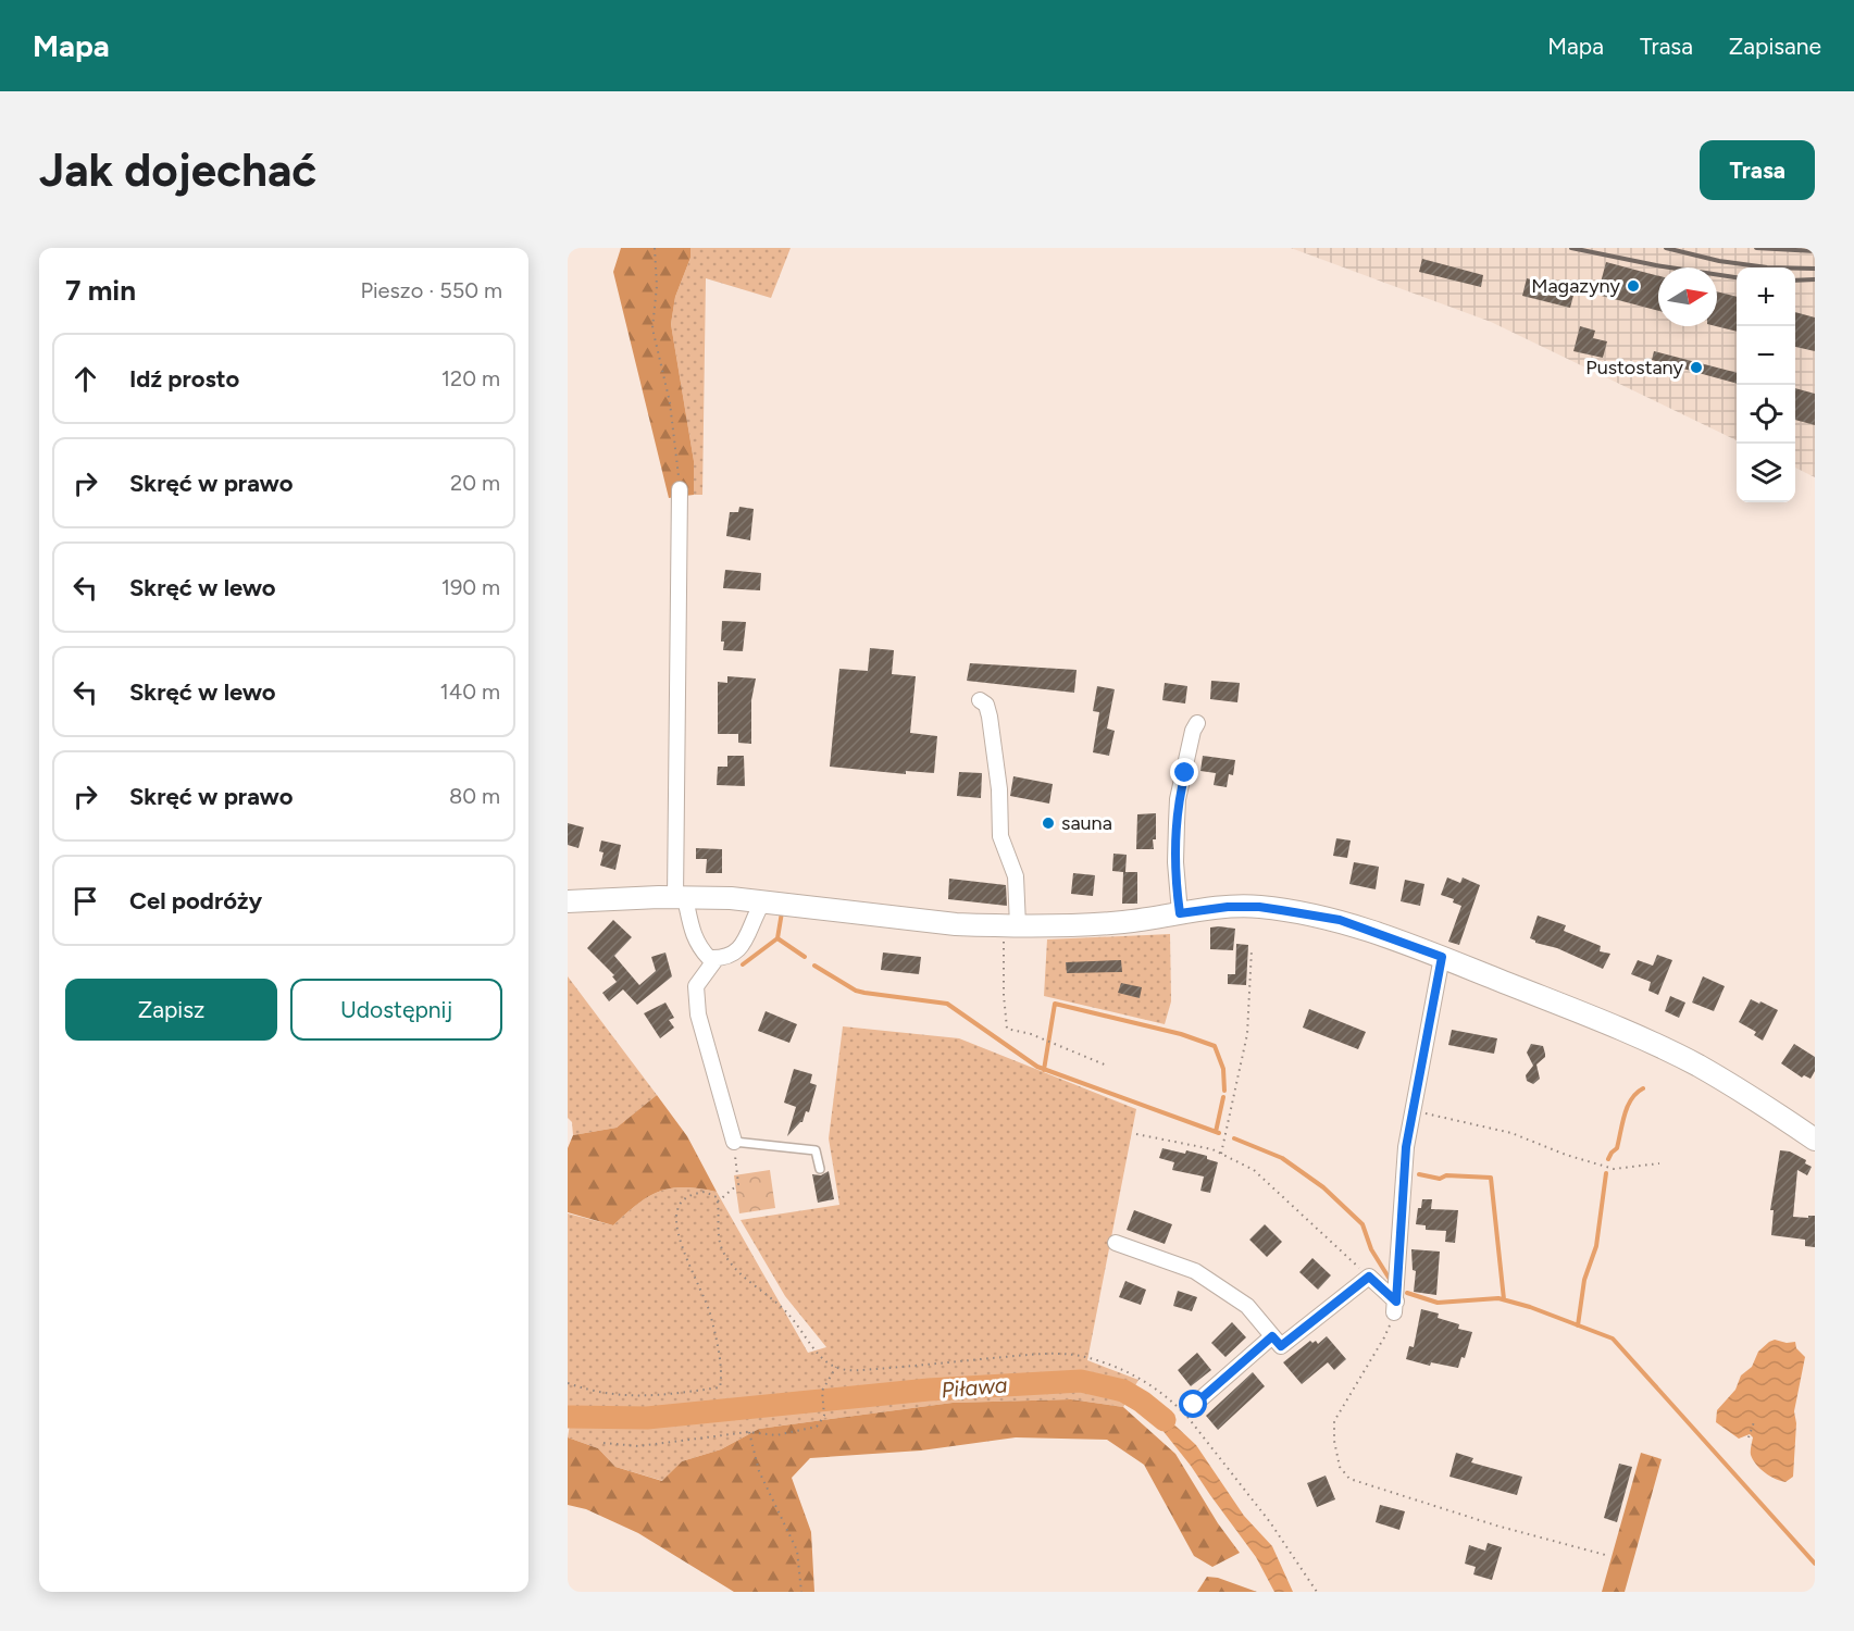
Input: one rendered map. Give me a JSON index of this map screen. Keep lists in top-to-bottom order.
{
  "water": ["Piława"],
  "places": ["Magazyny", "Pustostany", "sauna"],
  "north": "right",
  "page": {
    "header": "Mapa",
    "nav": ["Mapa", "Trasa", "Zapisane"],
    "buttons": [
      "Trasa",
      ["Zapisz", "Udostępnij"]
    ],
    "title": "Jak dojechać",
    "heading": ["7 min", "Pieszo · 550 m"],
    "map_buttons": ["+", "−"],
    "list": [
      ["Idź prosto", "120 m"],
      ["Skręć w prawo", "20 m"],
      ["Skręć w lewo", "190 m"],
      ["Skręć w lewo", "140 m"],
      ["Skręć w prawo", "80 m"],
      "Cel podróży"
    ]
  }
}
